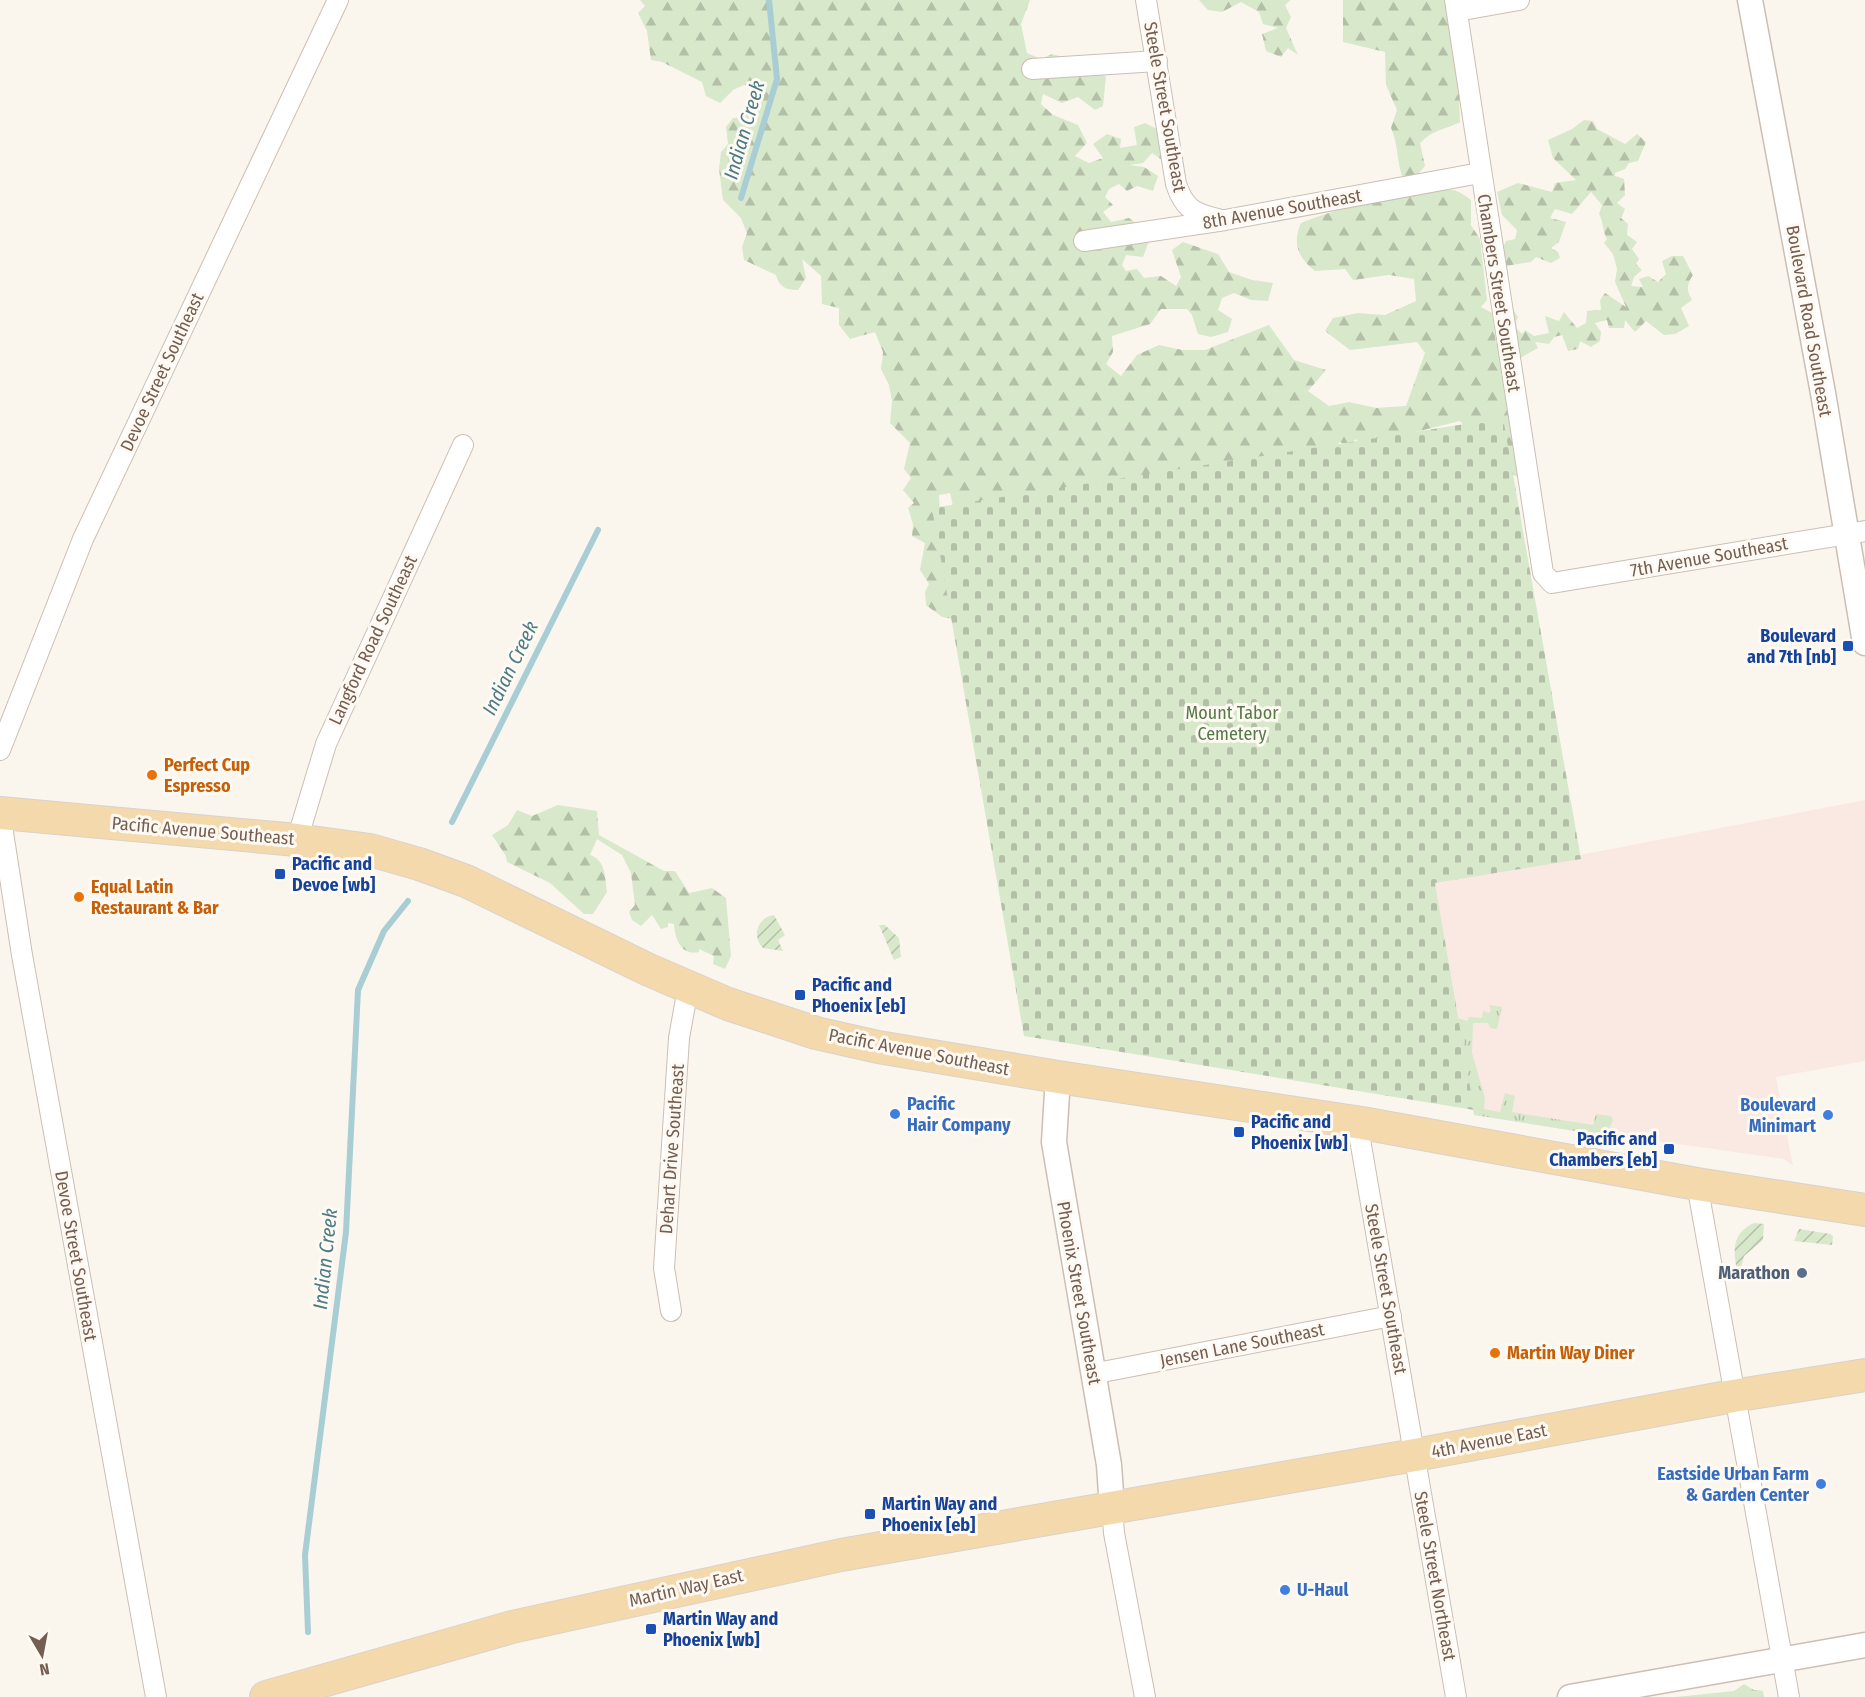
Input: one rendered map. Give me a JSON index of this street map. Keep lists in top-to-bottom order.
{
  "streets": {
    "main road": ["Pacific Avenue Southeast", "4th Avenue East", "Martin Way East"],
    "street": [
      "Steele Street Southeast",
      "8th Avenue Southeast",
      "Chambers Street Southeast",
      "Boulevard Road Southeast",
      "Devoe Street Southeast",
      "7th Avenue Southeast",
      "Langford Road Southeast",
      "Dehart Drive Southeast",
      "Phoenix Street Southeast",
      "Jensen Lane Southeast",
      "Steele Street Northeast"
    ]
  },
  "crossings": [
    ["Steele Street Southeast", "8th Avenue Southeast"],
    ["Steele Street Southeast", "Pacific Avenue Southeast"],
    ["Steele Street Southeast", "Jensen Lane Southeast"],
    ["Steele Street Southeast", "4th Avenue East"],
    ["Steele Street Southeast", "Steele Street Northeast"],
    ["8th Avenue Southeast", "Chambers Street Southeast"],
    ["Chambers Street Southeast", "7th Avenue Southeast"],
    ["Boulevard Road Southeast", "7th Avenue Southeast"],
    ["Devoe Street Southeast", "Pacific Avenue Southeast"],
    ["Langford Road Southeast", "Pacific Avenue Southeast"],
    ["Pacific Avenue Southeast", "Dehart Drive Southeast"],
    ["Pacific Avenue Southeast", "Phoenix Street Southeast"],
    ["Phoenix Street Southeast", "Jensen Lane Southeast"],
    ["Phoenix Street Southeast", "4th Avenue East"],
    ["Phoenix Street Southeast", "Martin Way East"],
    ["4th Avenue East", "Steele Street Northeast"],
    ["4th Avenue East", "Martin Way East"]
  ],
  "water": ["Indian Creek"],
  "parks": ["Mount Tabor Cemetery"],
  "places": {
    "transit": [
      "Boulevard and 7th [nb]",
      "Pacific and Devoe [wb]",
      "Pacific and Phoenix [eb]",
      "Pacific and Phoenix [wb]",
      "Pacific and Chambers [eb]",
      "Martin Way and Phoenix [eb]",
      "Martin Way and Phoenix [wb]"
    ],
    "other": [
      "Perfect Cup Espresso",
      "Equal Latin Restaurant & Bar",
      "Pacific Hair Company",
      "Boulevard Minimart",
      "Marathon",
      "Martin Way Diner",
      "Eastside Urban Farm & Garden Center",
      "U-Haul"
    ]
  },
  "north": "bottom"
}
